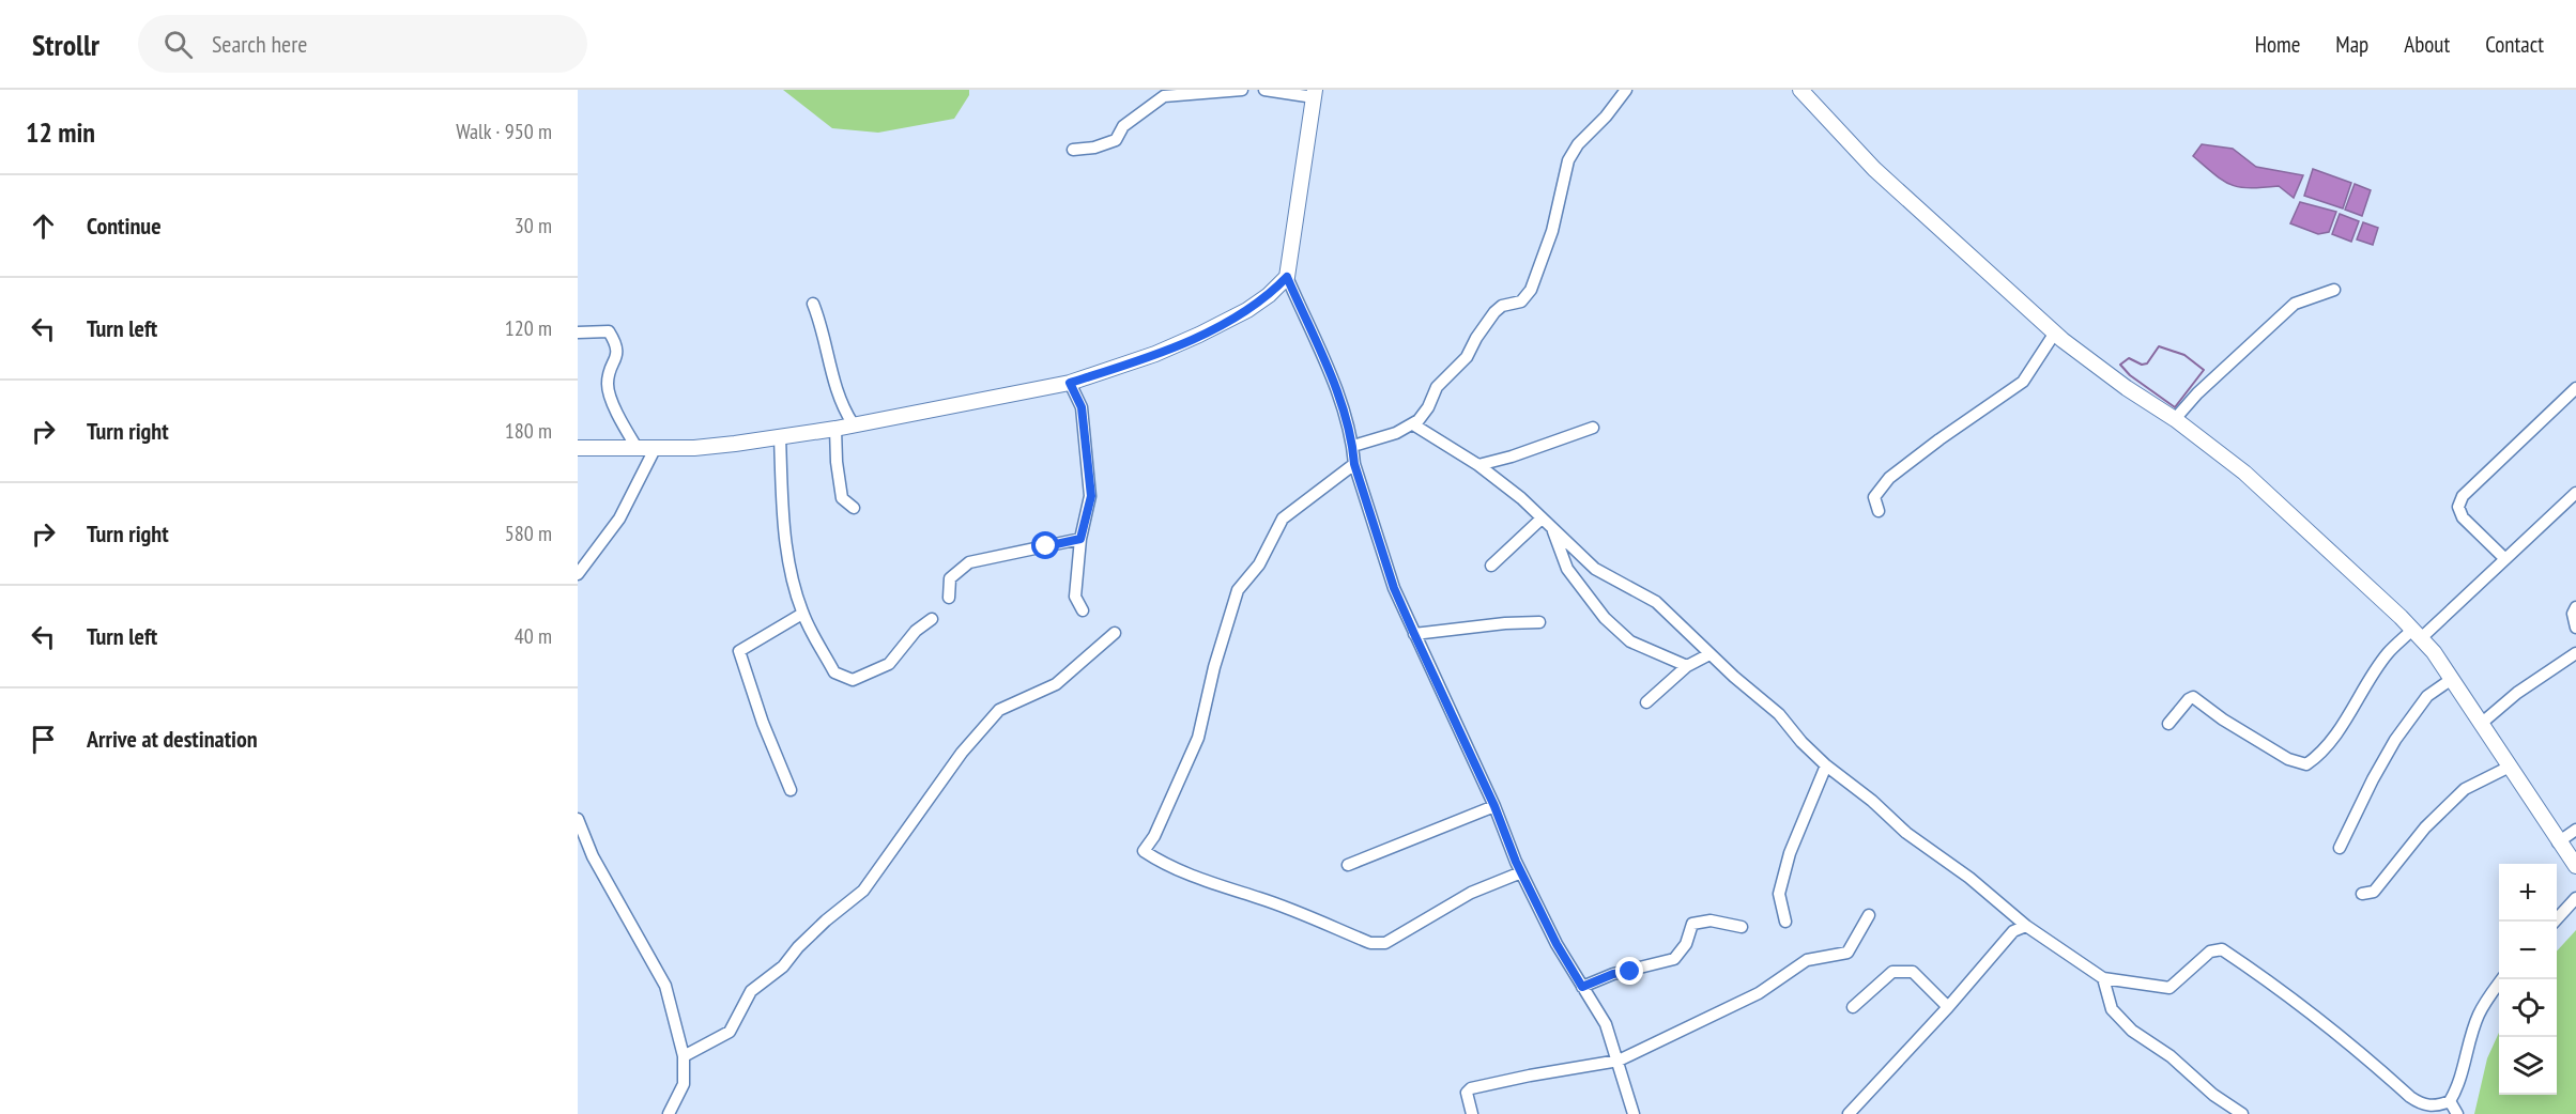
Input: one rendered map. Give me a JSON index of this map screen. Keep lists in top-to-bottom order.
{
  "page": {
    "header": "Strollr",
    "search": "Search here",
    "nav": [
      "Home",
      "Map",
      "About",
      "Contact"
    ],
    "heading": ["12 min", "Walk · 950 m"],
    "list": [
      ["Continue", "30 m"],
      ["Turn left", "120 m"],
      ["Turn right", "180 m"],
      ["Turn right", "580 m"],
      ["Turn left", "40 m"],
      "Arrive at destination"
    ],
    "map_buttons": ["+", "−"]
  }
}
